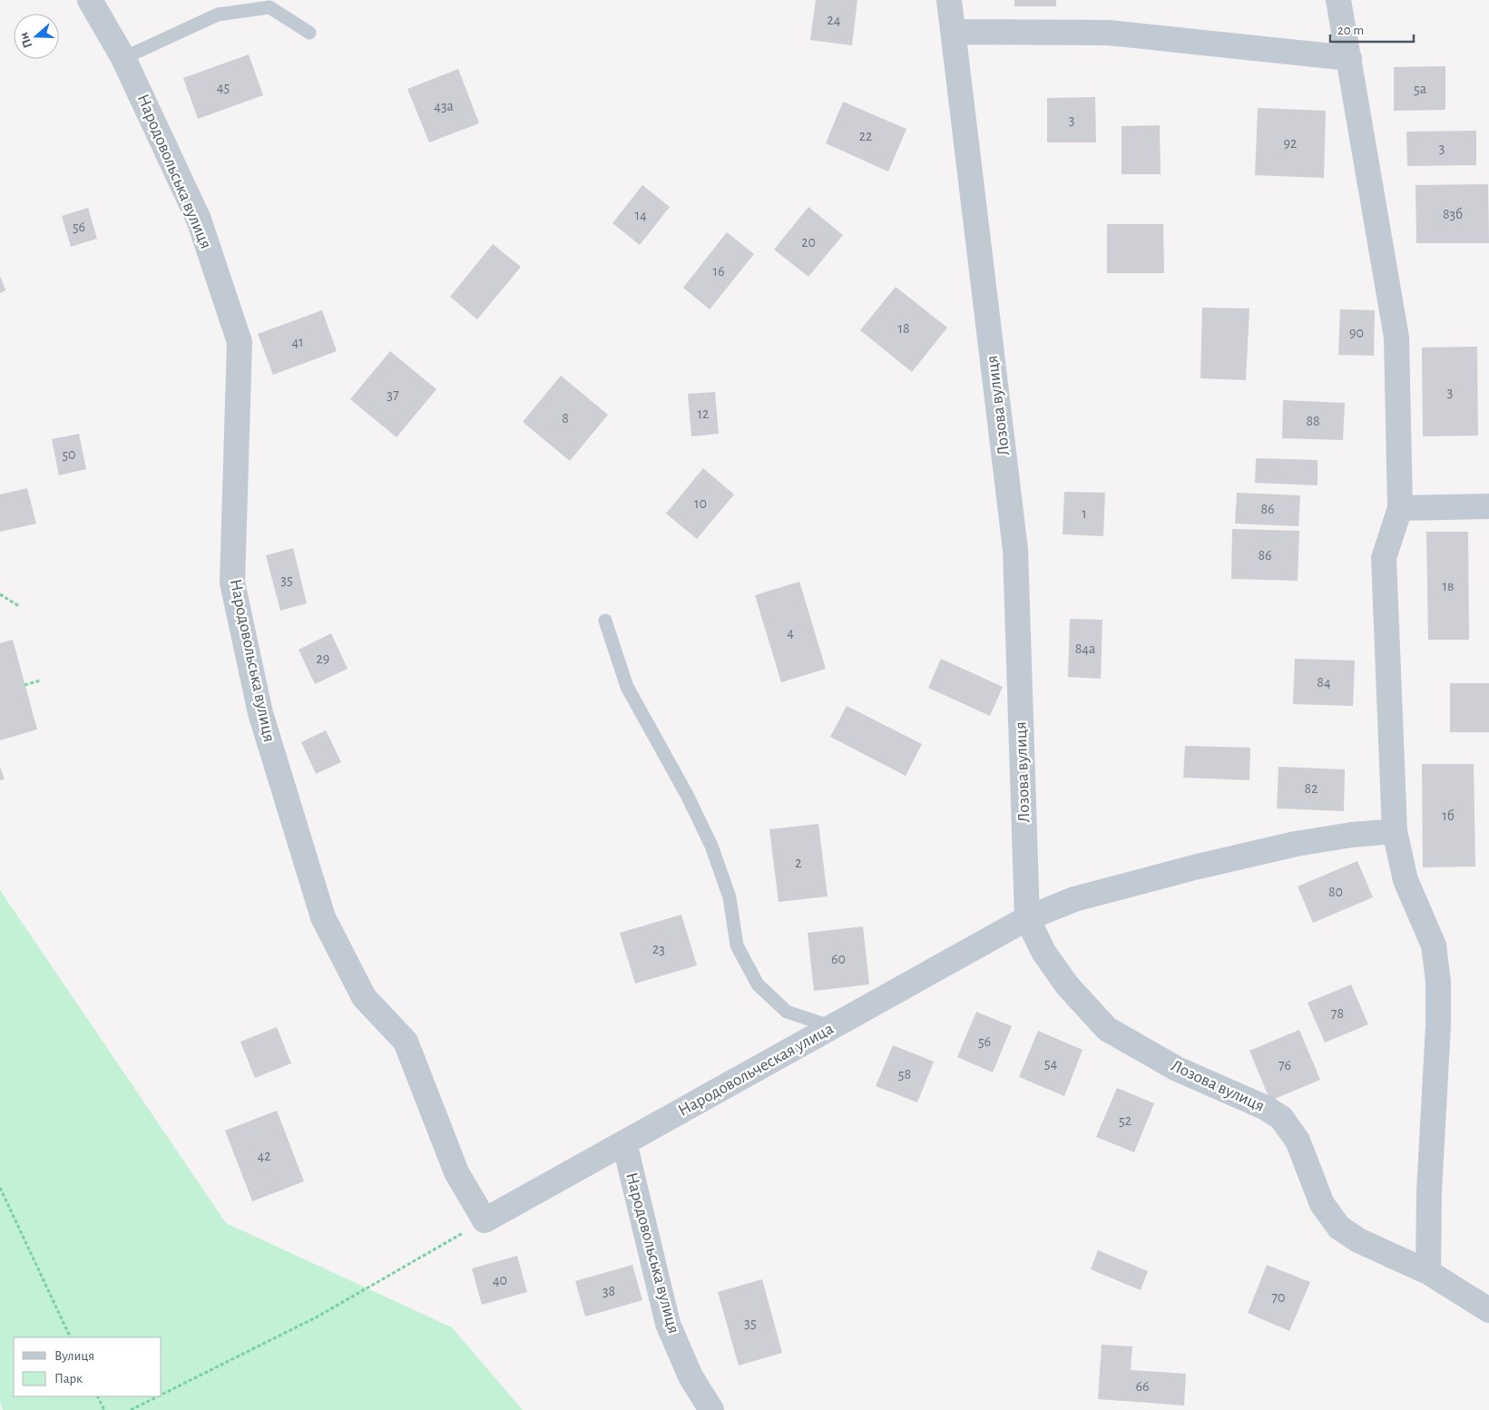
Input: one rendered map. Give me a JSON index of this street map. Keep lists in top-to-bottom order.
{
  "streets": {
    "street": ["Народовольська вулиця", "Лозова вулиця", "Народовольческая улица"]
  },
  "crossings": [
    ["Народовольська вулиця", "Народовольческая улица"],
    ["Лозова вулиця", "Народовольческая улица"]
  ],
  "house_numbers": [
    "24",
    "45",
    "5а",
    "43а",
    "3",
    "22",
    "92",
    "3",
    "83б",
    "14",
    "56",
    "20",
    "16",
    "18",
    "90",
    "41",
    "3",
    "37",
    "12",
    "8",
    "88",
    "50",
    "10",
    "86",
    "1",
    "86",
    "35",
    "1в",
    "4",
    "84а",
    "29",
    "84",
    "82",
    "1б",
    "2",
    "80",
    "23",
    "60",
    "78",
    "56",
    "54",
    "76",
    "58",
    "52",
    "42",
    "40",
    "38",
    "70",
    "35",
    "66"
  ],
  "legend": ["Вулиця", "Парк"],
  "scale_bar": "20 m",
  "north": "left"
}
